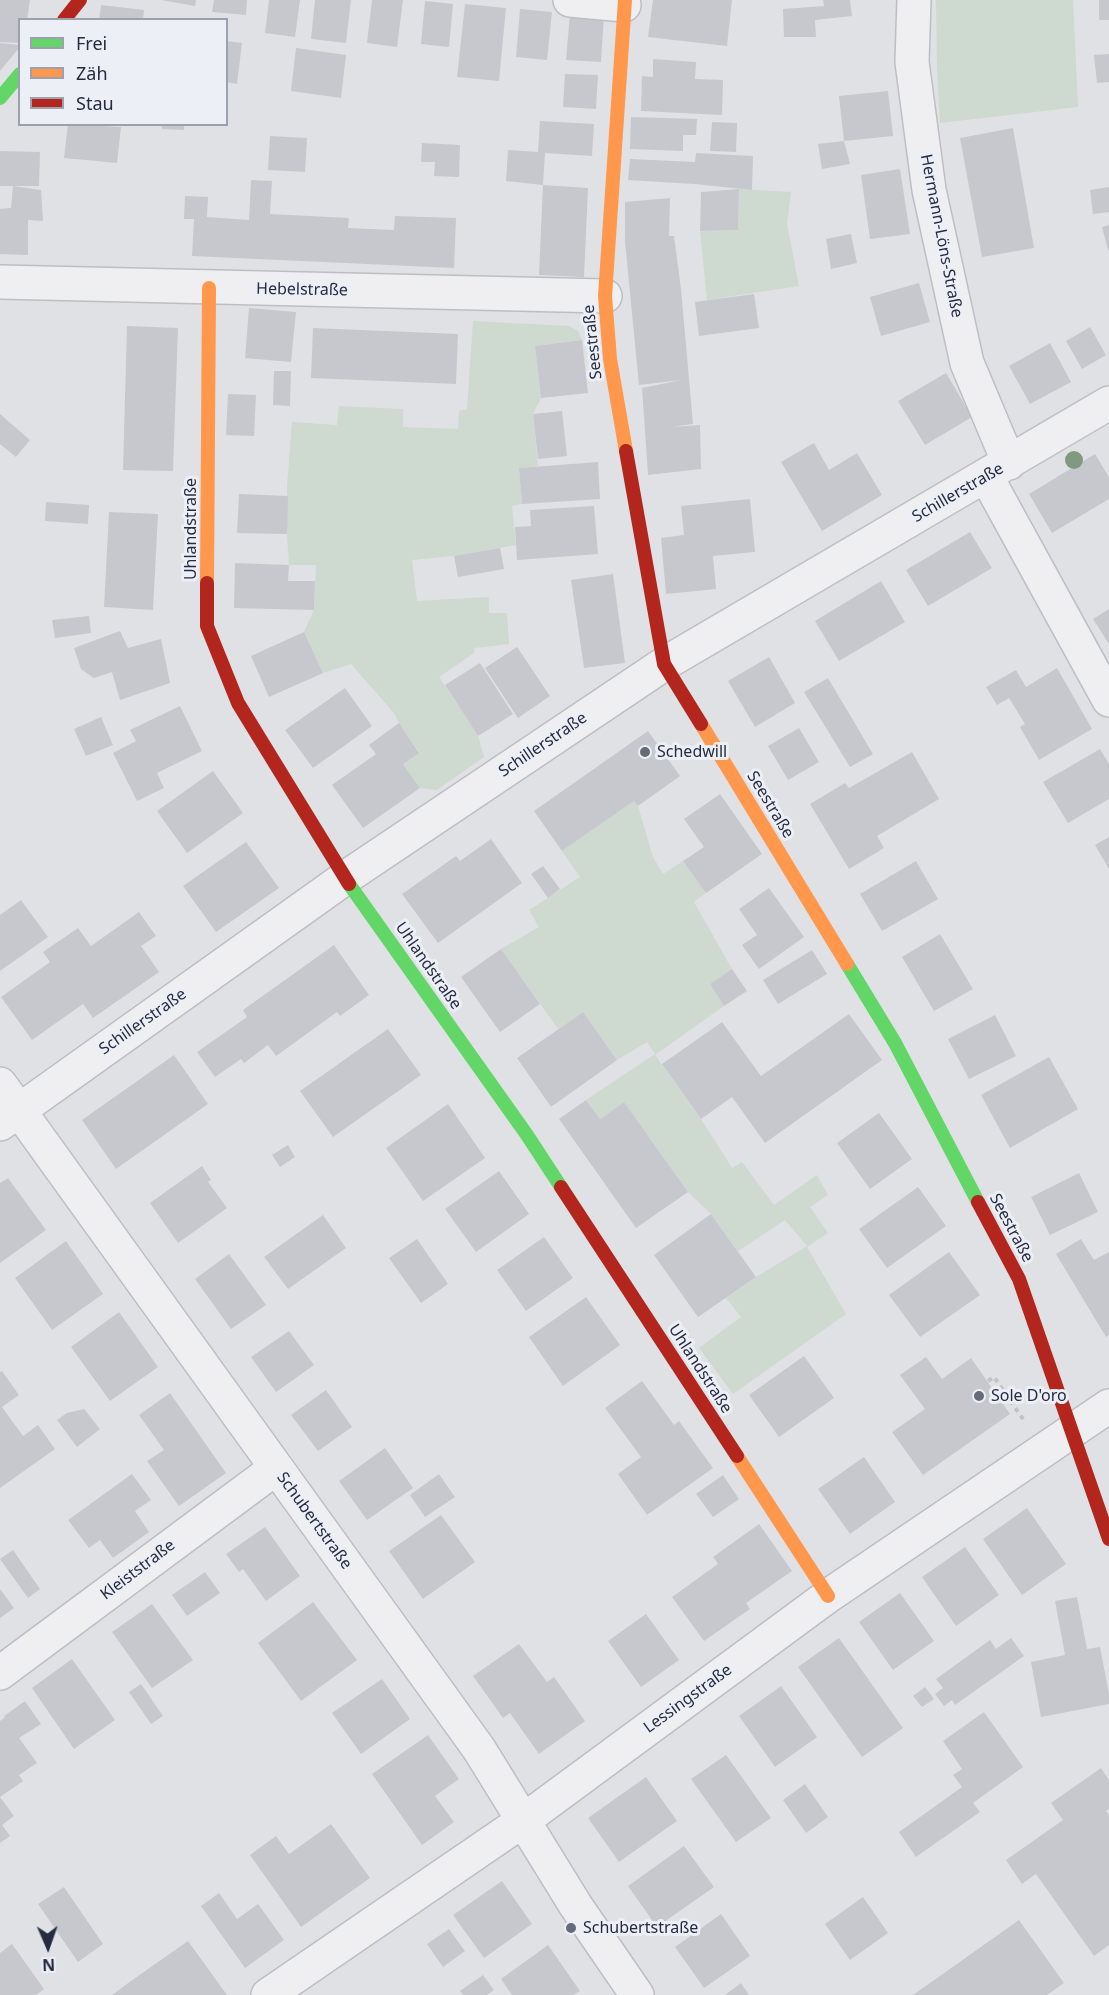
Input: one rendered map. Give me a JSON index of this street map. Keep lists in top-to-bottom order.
{
  "streets": {
    "street": [
      "Hermann-Löns-Straße",
      "Hebelstraße",
      "Seestraße",
      "Schillerstraße",
      "Uhlandstraße",
      "Schubertstraße",
      "Kleiststraße",
      "Lessingstraße"
    ]
  },
  "crossings": [
    ["Hermann-Löns-Straße", "Schillerstraße"],
    ["Hebelstraße", "Seestraße"],
    ["Hebelstraße", "Uhlandstraße"],
    ["Seestraße", "Schillerstraße"],
    ["Seestraße", "Lessingstraße"],
    ["Schillerstraße", "Uhlandstraße"],
    ["Schillerstraße", "Schubertstraße"],
    ["Uhlandstraße", "Lessingstraße"],
    ["Schubertstraße", "Kleiststraße"],
    ["Schubertstraße", "Lessingstraße"]
  ],
  "places": ["Schedwill", "Sole D'oro", "Schubertstraße"],
  "legend": ["Frei", "Zäh", "Stau"],
  "north": "bottom"
}
